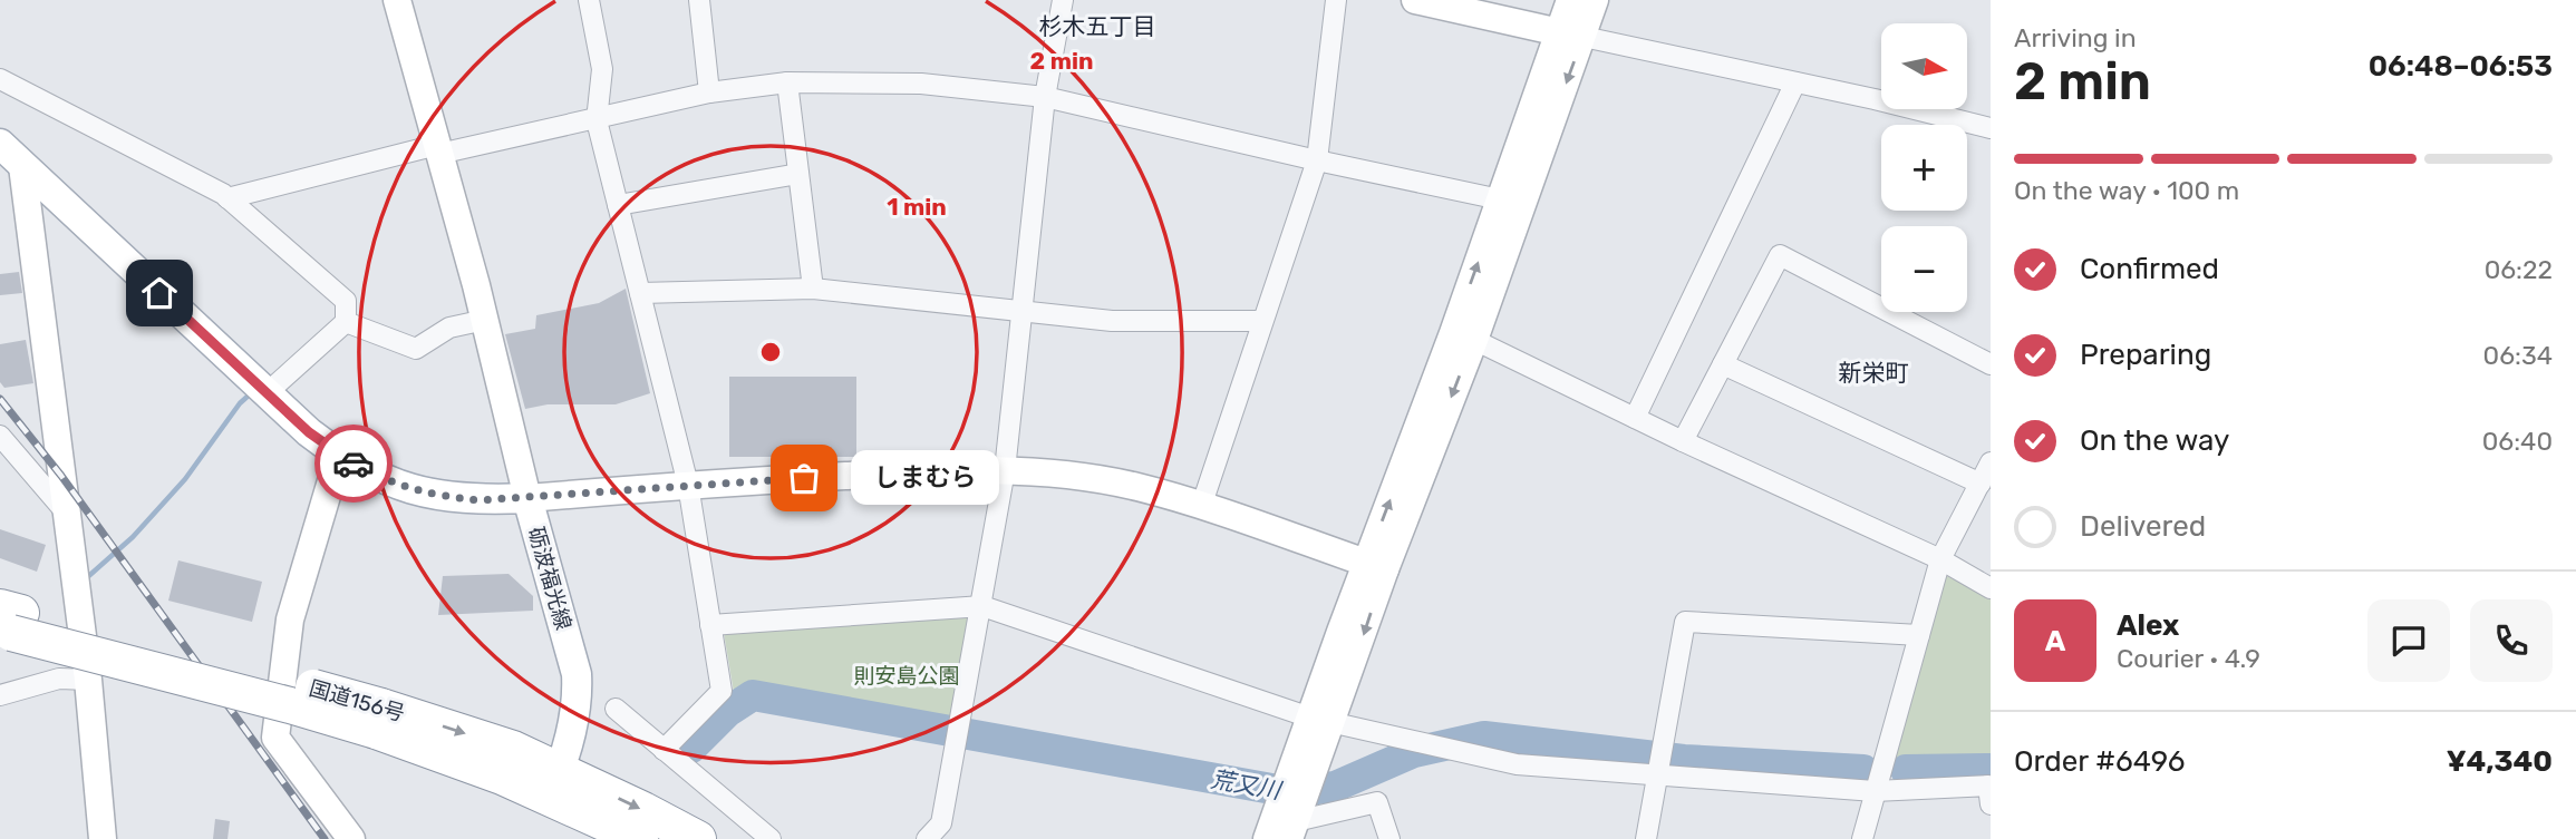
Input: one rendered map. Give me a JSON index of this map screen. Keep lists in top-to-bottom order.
{
  "streets": {
    "highway": ["国道156号"],
    "main road": ["砺波福光線"]
  },
  "crossings": [
    ["砺波福光線", "国道156号"]
  ],
  "districts": ["杉木五丁目", "新栄町"],
  "water": ["荒又川"],
  "parks": ["則安島公園"],
  "places": ["しまむら"],
  "north": "right",
  "page": {
    "heading": ["2 min", "Arriving in", "06:48–06:53"],
    "panel": [
      "Alex",
      "Courier · 4.9",
      "Order #6496",
      "¥4,340"
    ],
    "map_buttons": ["+", "−"],
    "bar": "On the way · 100 m",
    "list": [
      ["Confirmed", "06:22"],
      ["Preparing", "06:34"],
      ["On the way", "06:40"],
      "Delivered"
    ],
    "bubble": "しまむら",
    "round": "A"
  },
  "rings": ["2 min", "1 min"]
}
